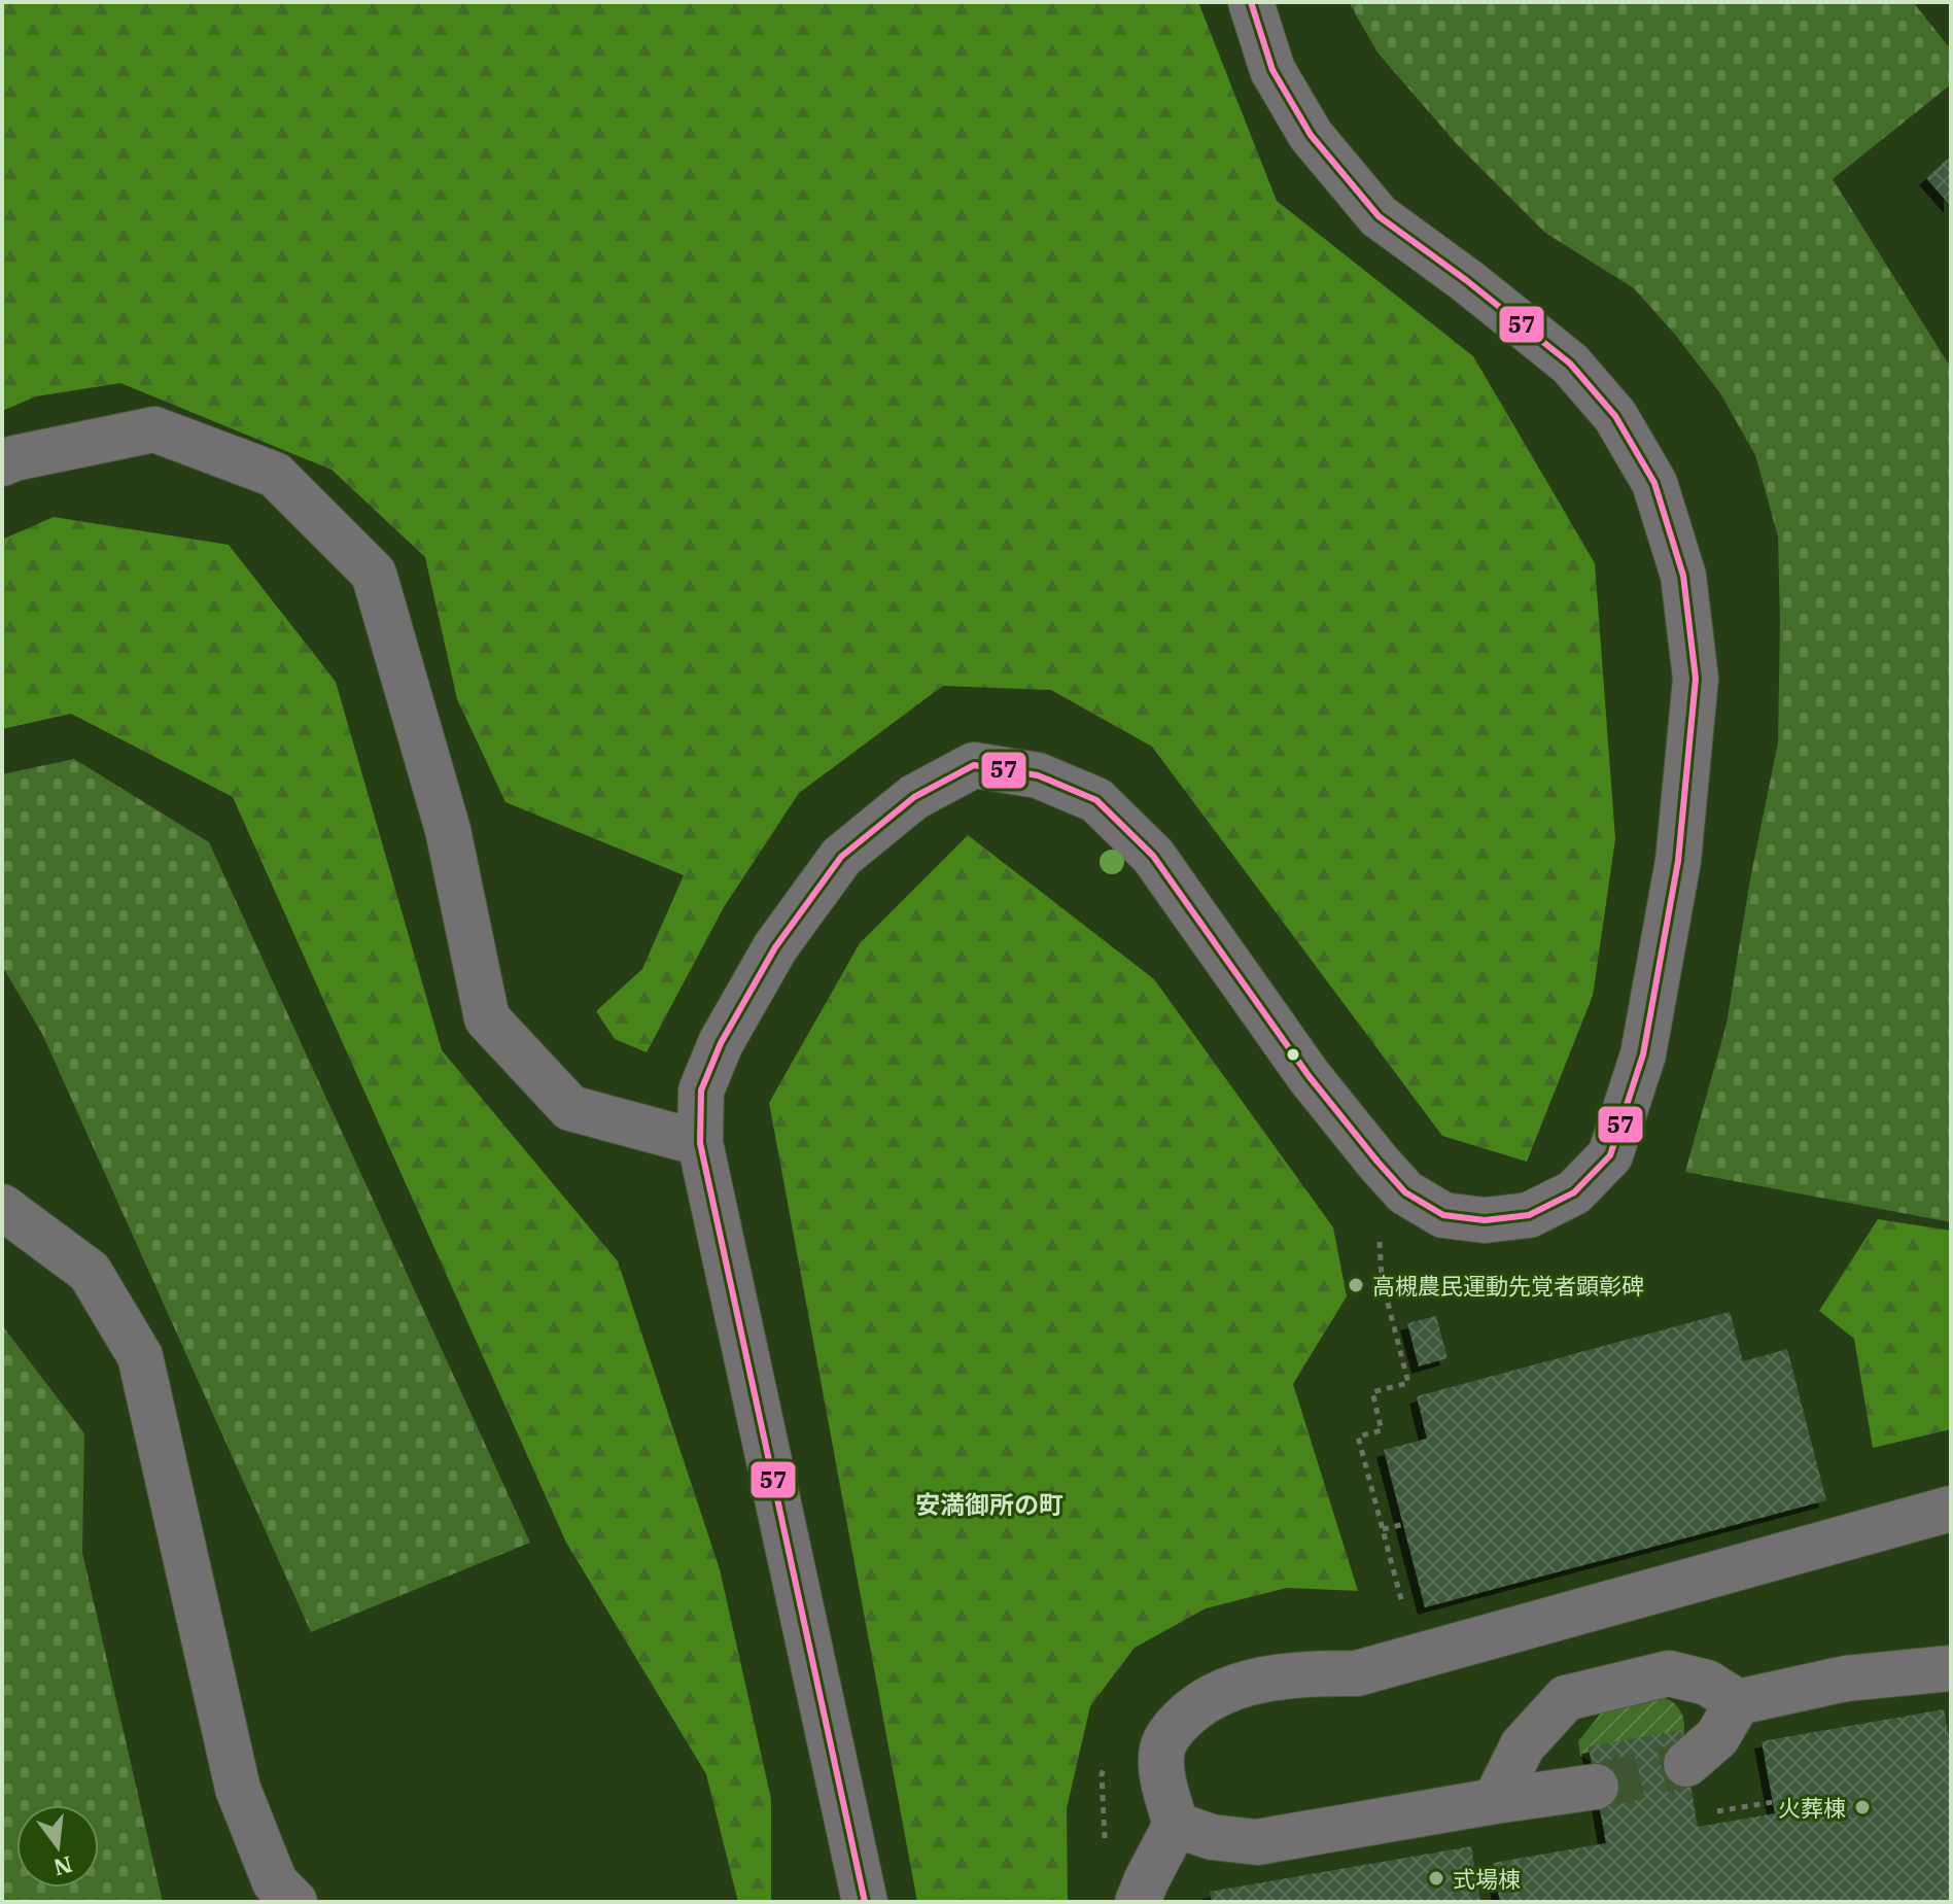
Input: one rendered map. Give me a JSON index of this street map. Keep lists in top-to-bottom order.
{
  "districts": ["安満御所の町"],
  "places": ["高槻農民運動先覚者顕彰碑", "火葬棟", "式場棟"],
  "lines": ["transit line 57"],
  "north": "bottom"
}
